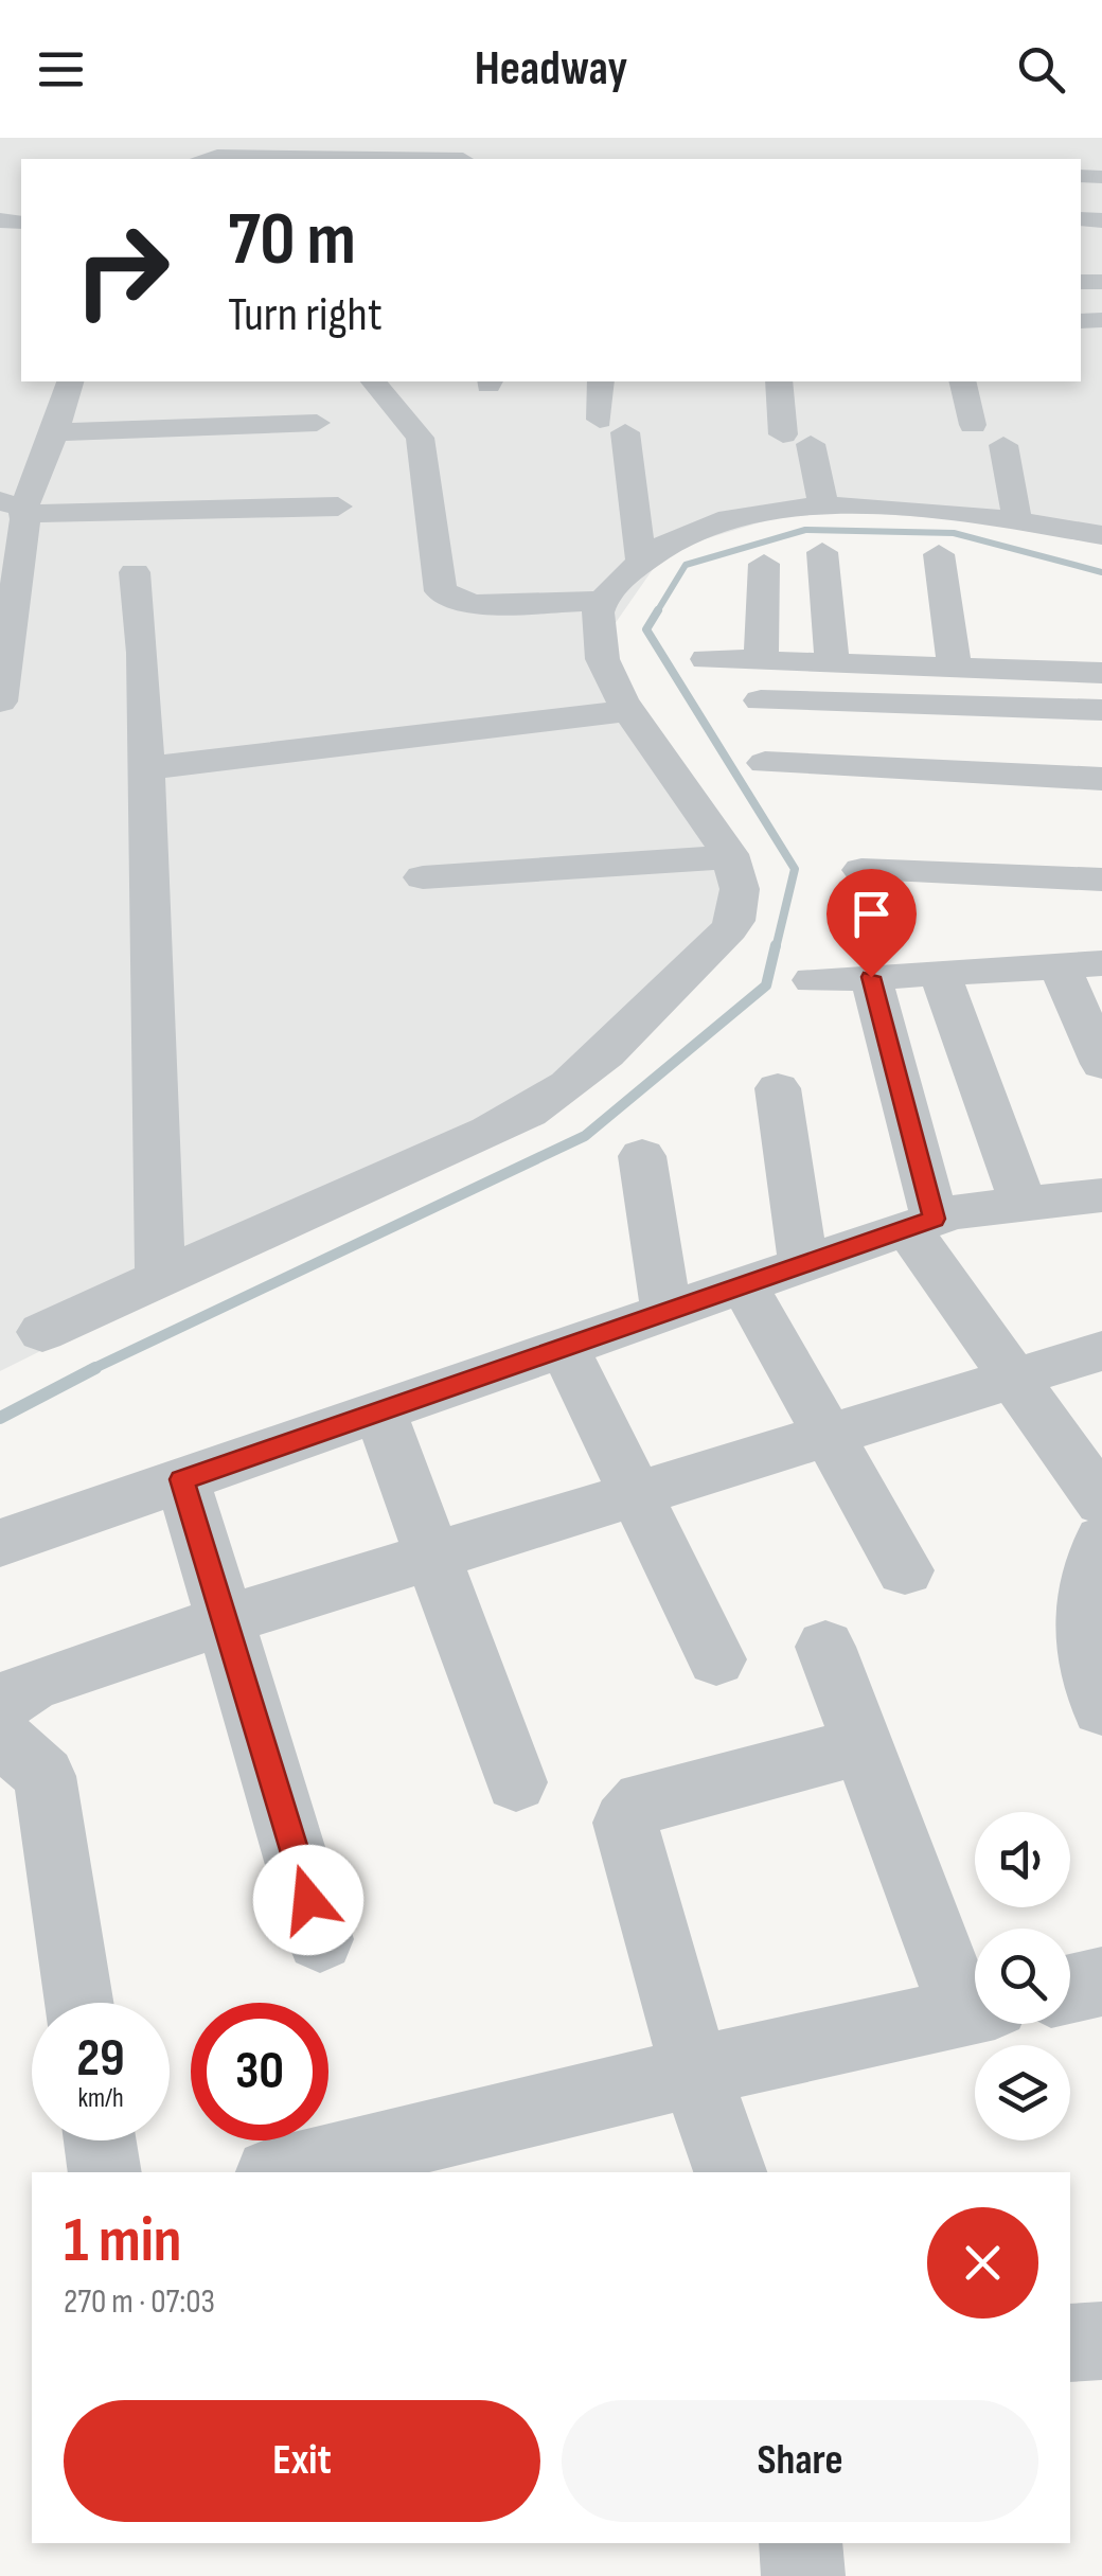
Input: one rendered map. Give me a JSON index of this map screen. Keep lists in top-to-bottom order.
{
  "page": {
    "header": "Headway",
    "turn": ["70 m", "Turn right"],
    "speed": "29 km/h",
    "limit": "30",
    "heading": ["1 min", "270 m · 07:03"],
    "buttons": ["Exit", "Share"]
  }
}
